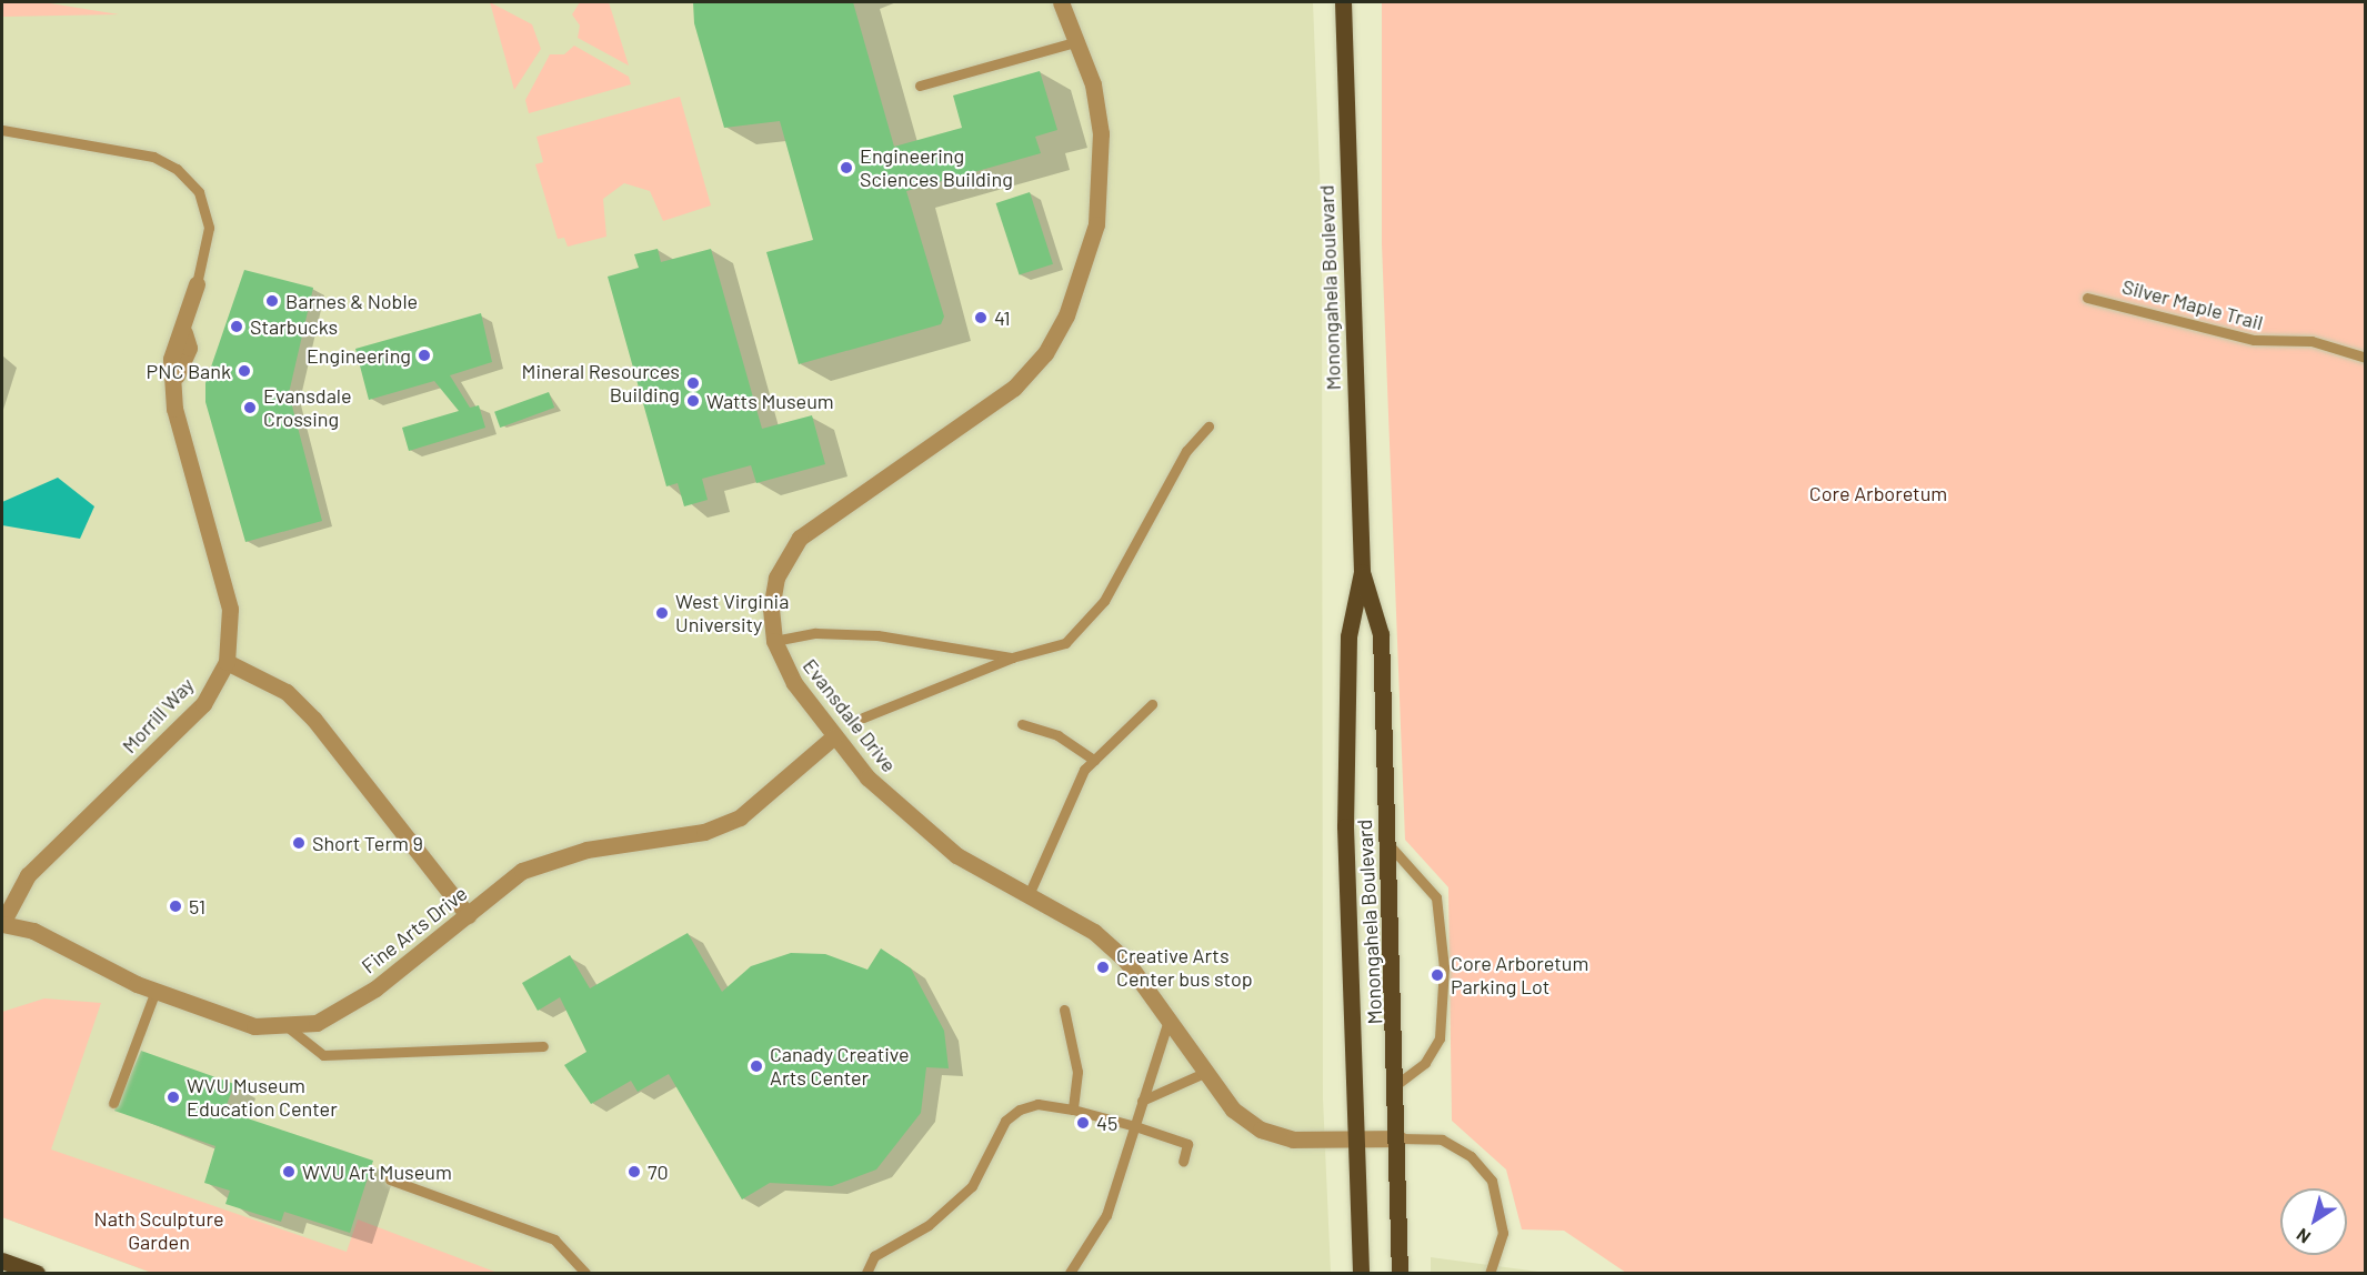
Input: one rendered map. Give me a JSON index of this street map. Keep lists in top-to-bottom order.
{
  "streets": {
    "main road": ["Monongahela Boulevard"],
    "street": ["Morrill Way", "Evansdale Drive", "Fine Arts Drive"],
    "lane": ["Silver Maple Trail"]
  },
  "crossings": [
    ["Monongahela Boulevard", "Evansdale Drive"],
    ["Morrill Way", "Fine Arts Drive"],
    ["Evansdale Drive", "Fine Arts Drive"]
  ],
  "parks": ["Core Arboretum", "Nath Sculpture Garden"],
  "places": [
    "Engineering Sciences Building",
    "Barnes & Noble",
    "41",
    "Starbucks",
    "Engineering",
    "PNC Bank",
    "Mineral Resources Building",
    "Watts Museum",
    "Evansdale Crossing",
    "West Virginia University",
    "Short Term 9",
    "51",
    "Creative Arts Center bus stop",
    "Core Arboretum Parking Lot",
    "Canady Creative Arts Center",
    "WVU Museum Education Center",
    "45",
    "WVU Art Museum",
    "70"
  ],
  "north": "bottom left"
}
